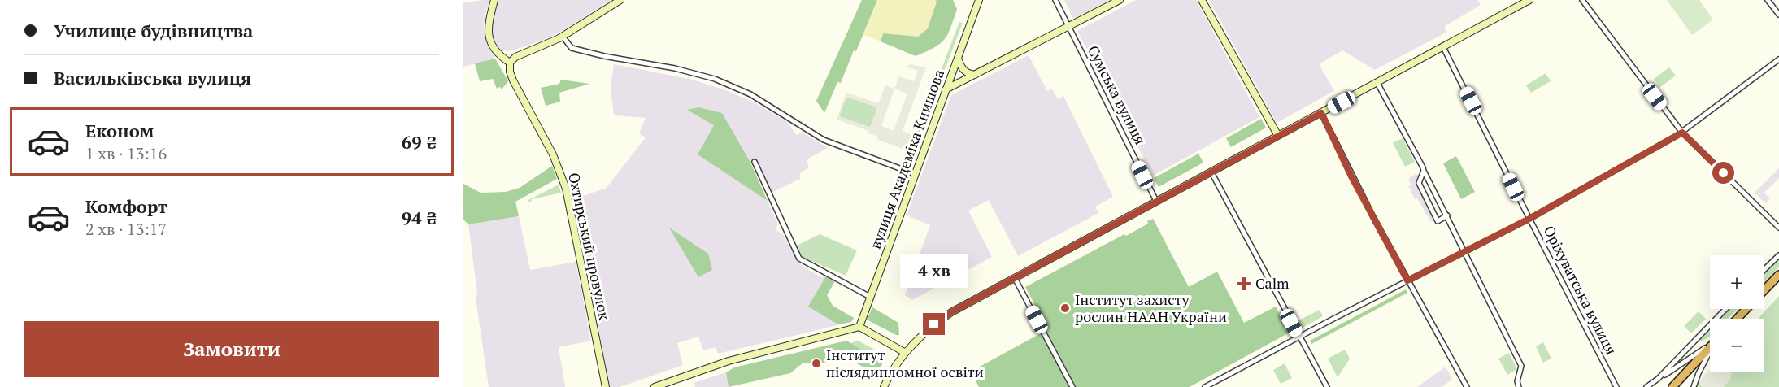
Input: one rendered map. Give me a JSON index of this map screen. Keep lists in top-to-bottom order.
{
  "streets": {
    "main road": ["вулиця Академіка Книшова", "Охтирський провулок"],
    "street": ["Сумська вулиця", "Оріхуватська вулиця"]
  },
  "places": {
    "health": ["Calm"],
    "other": ["Інститут захисту рослин НААН України", "Інститут післядипломної освіти"]
  },
  "page": {
    "banner": ["Училище будівництва", "Васильківська вулиця"],
    "list": [
      {
        "name": "Економ",
        "note": "1 хв · 13:16",
        "value": "69 ₴"
      },
      {
        "name": "Комфорт",
        "note": "2 хв · 13:17",
        "value": "94 ₴"
      }
    ],
    "bubble": "4 хв",
    "map_buttons": ["+", "−"],
    "buttons": "Замовити"
  }
}
